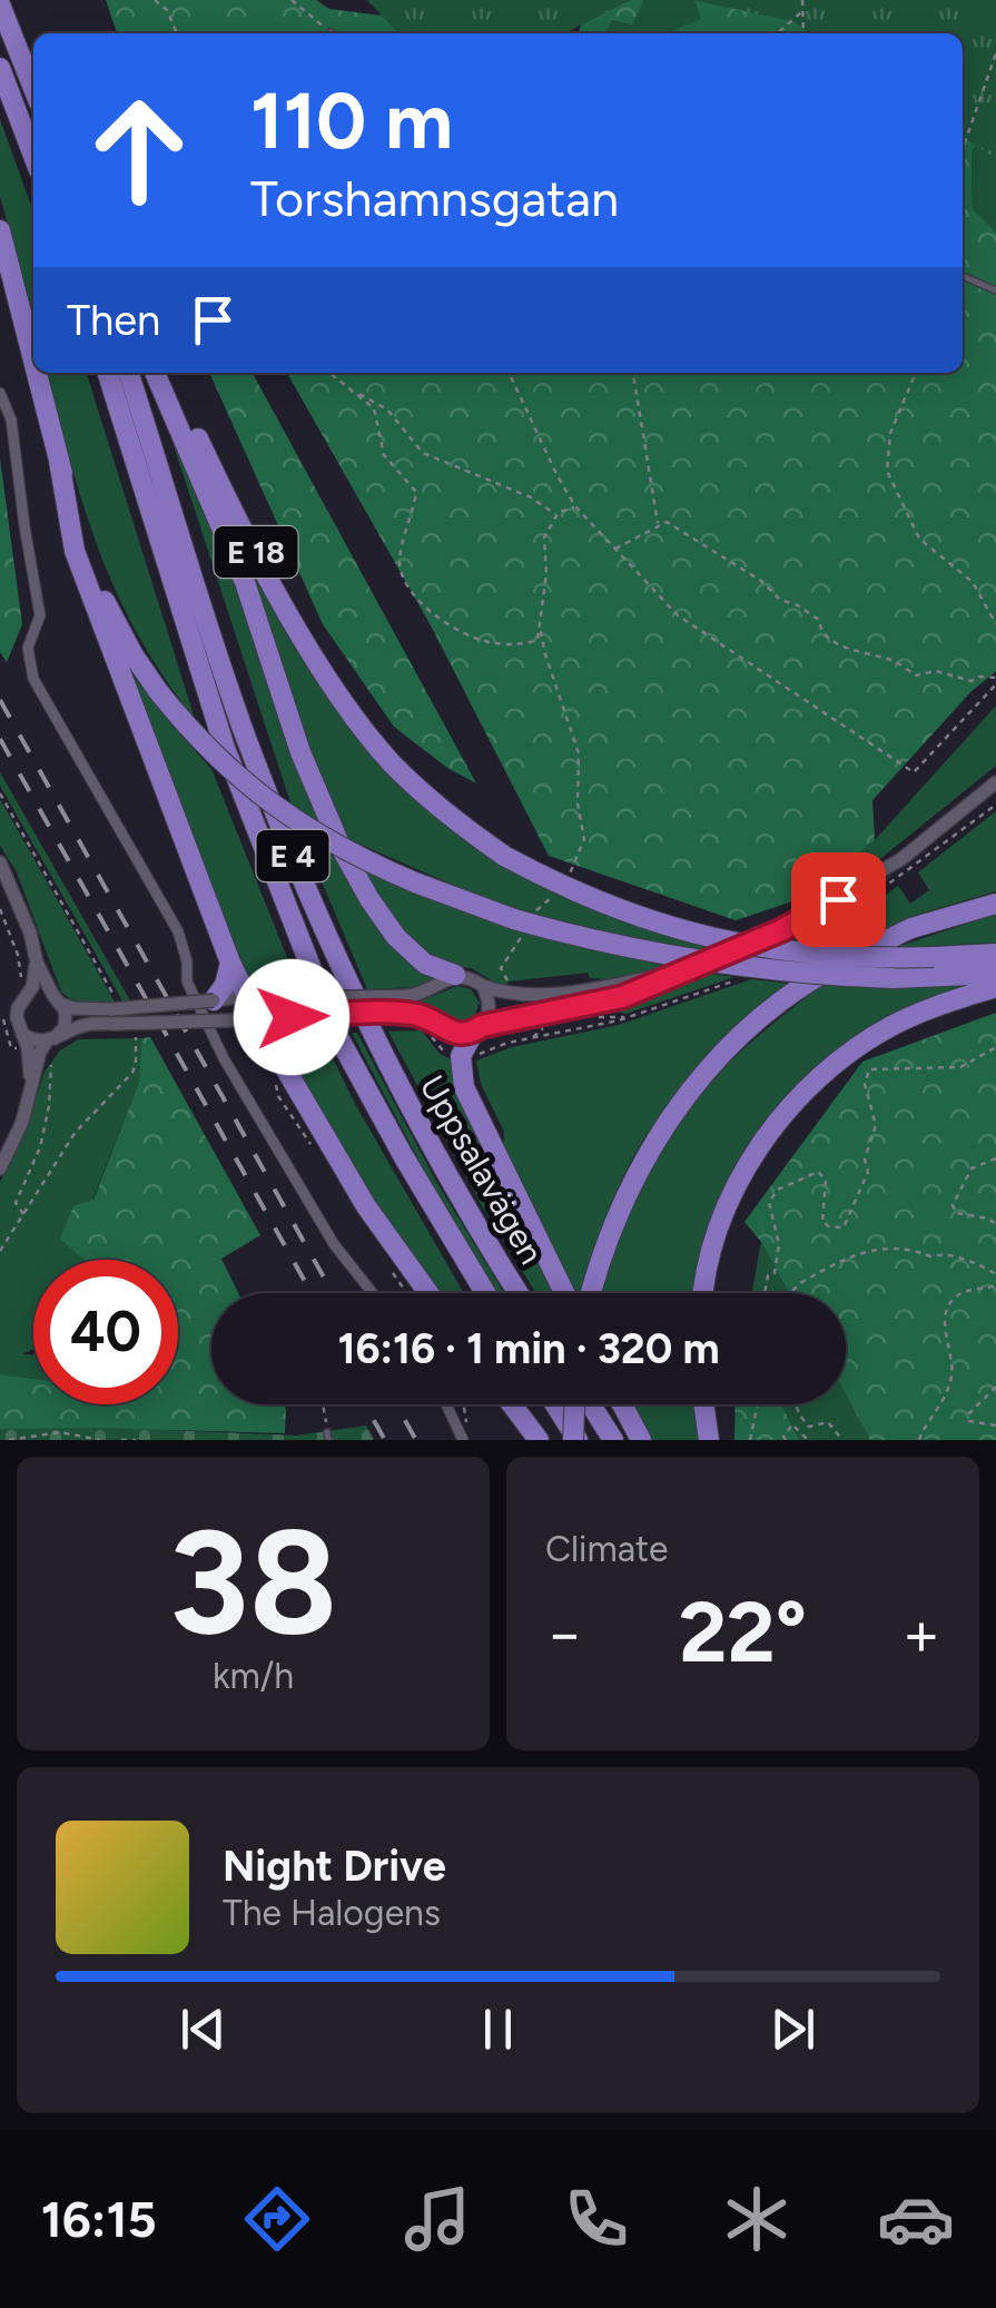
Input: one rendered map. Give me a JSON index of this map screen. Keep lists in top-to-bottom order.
{
  "streets": {
    "highway": ["E 18", "E 4", "Uppsalavägen"]
  },
  "page": {
    "turn": ["110 m", "Torshamnsgatan"],
    "then": "Then",
    "limit": "40",
    "trip": "16:16 · 1 min · 320 m",
    "tile": [
      ["38", "km/h"],
      "Climate"
    ],
    "heat": ["−", "22°", "+"],
    "song": ["Night Drive", "The Halogens"],
    "tabs": "16:15"
  }
}
